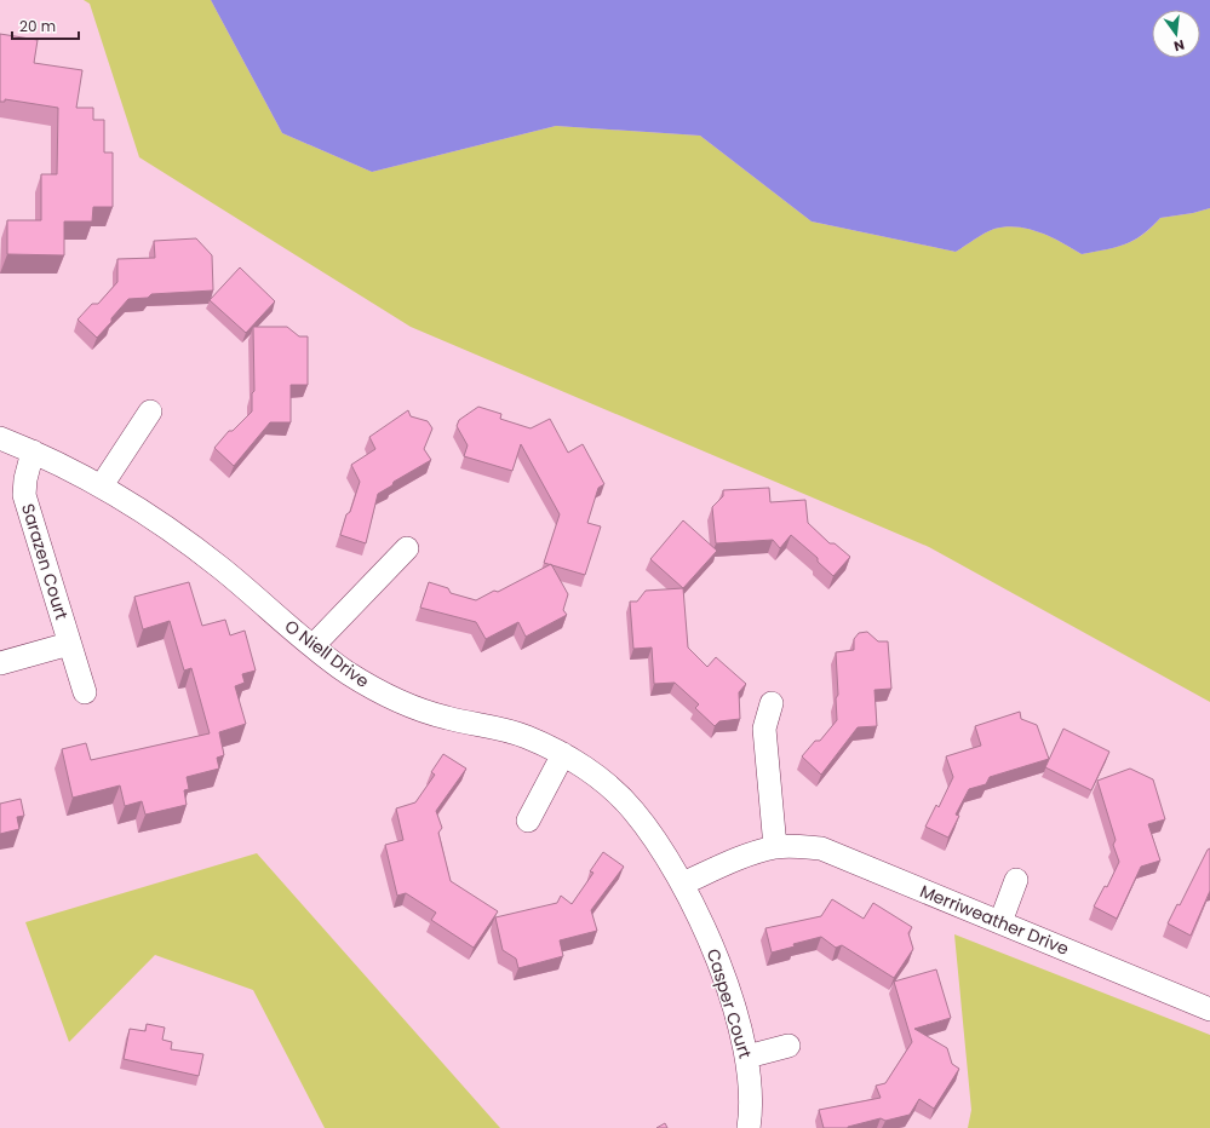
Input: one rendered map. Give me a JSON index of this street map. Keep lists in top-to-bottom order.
{
  "streets": {
    "street": [
      "Sarazen Court",
      "O Niell Drive",
      "Merriweather Drive",
      "Casper Court"
    ]
  },
  "crossings": [
    ["Sarazen Court", "O Niell Drive"],
    ["O Niell Drive", "Casper Court"]
  ],
  "scale_bar": "20 m",
  "north": "bottom"
}
